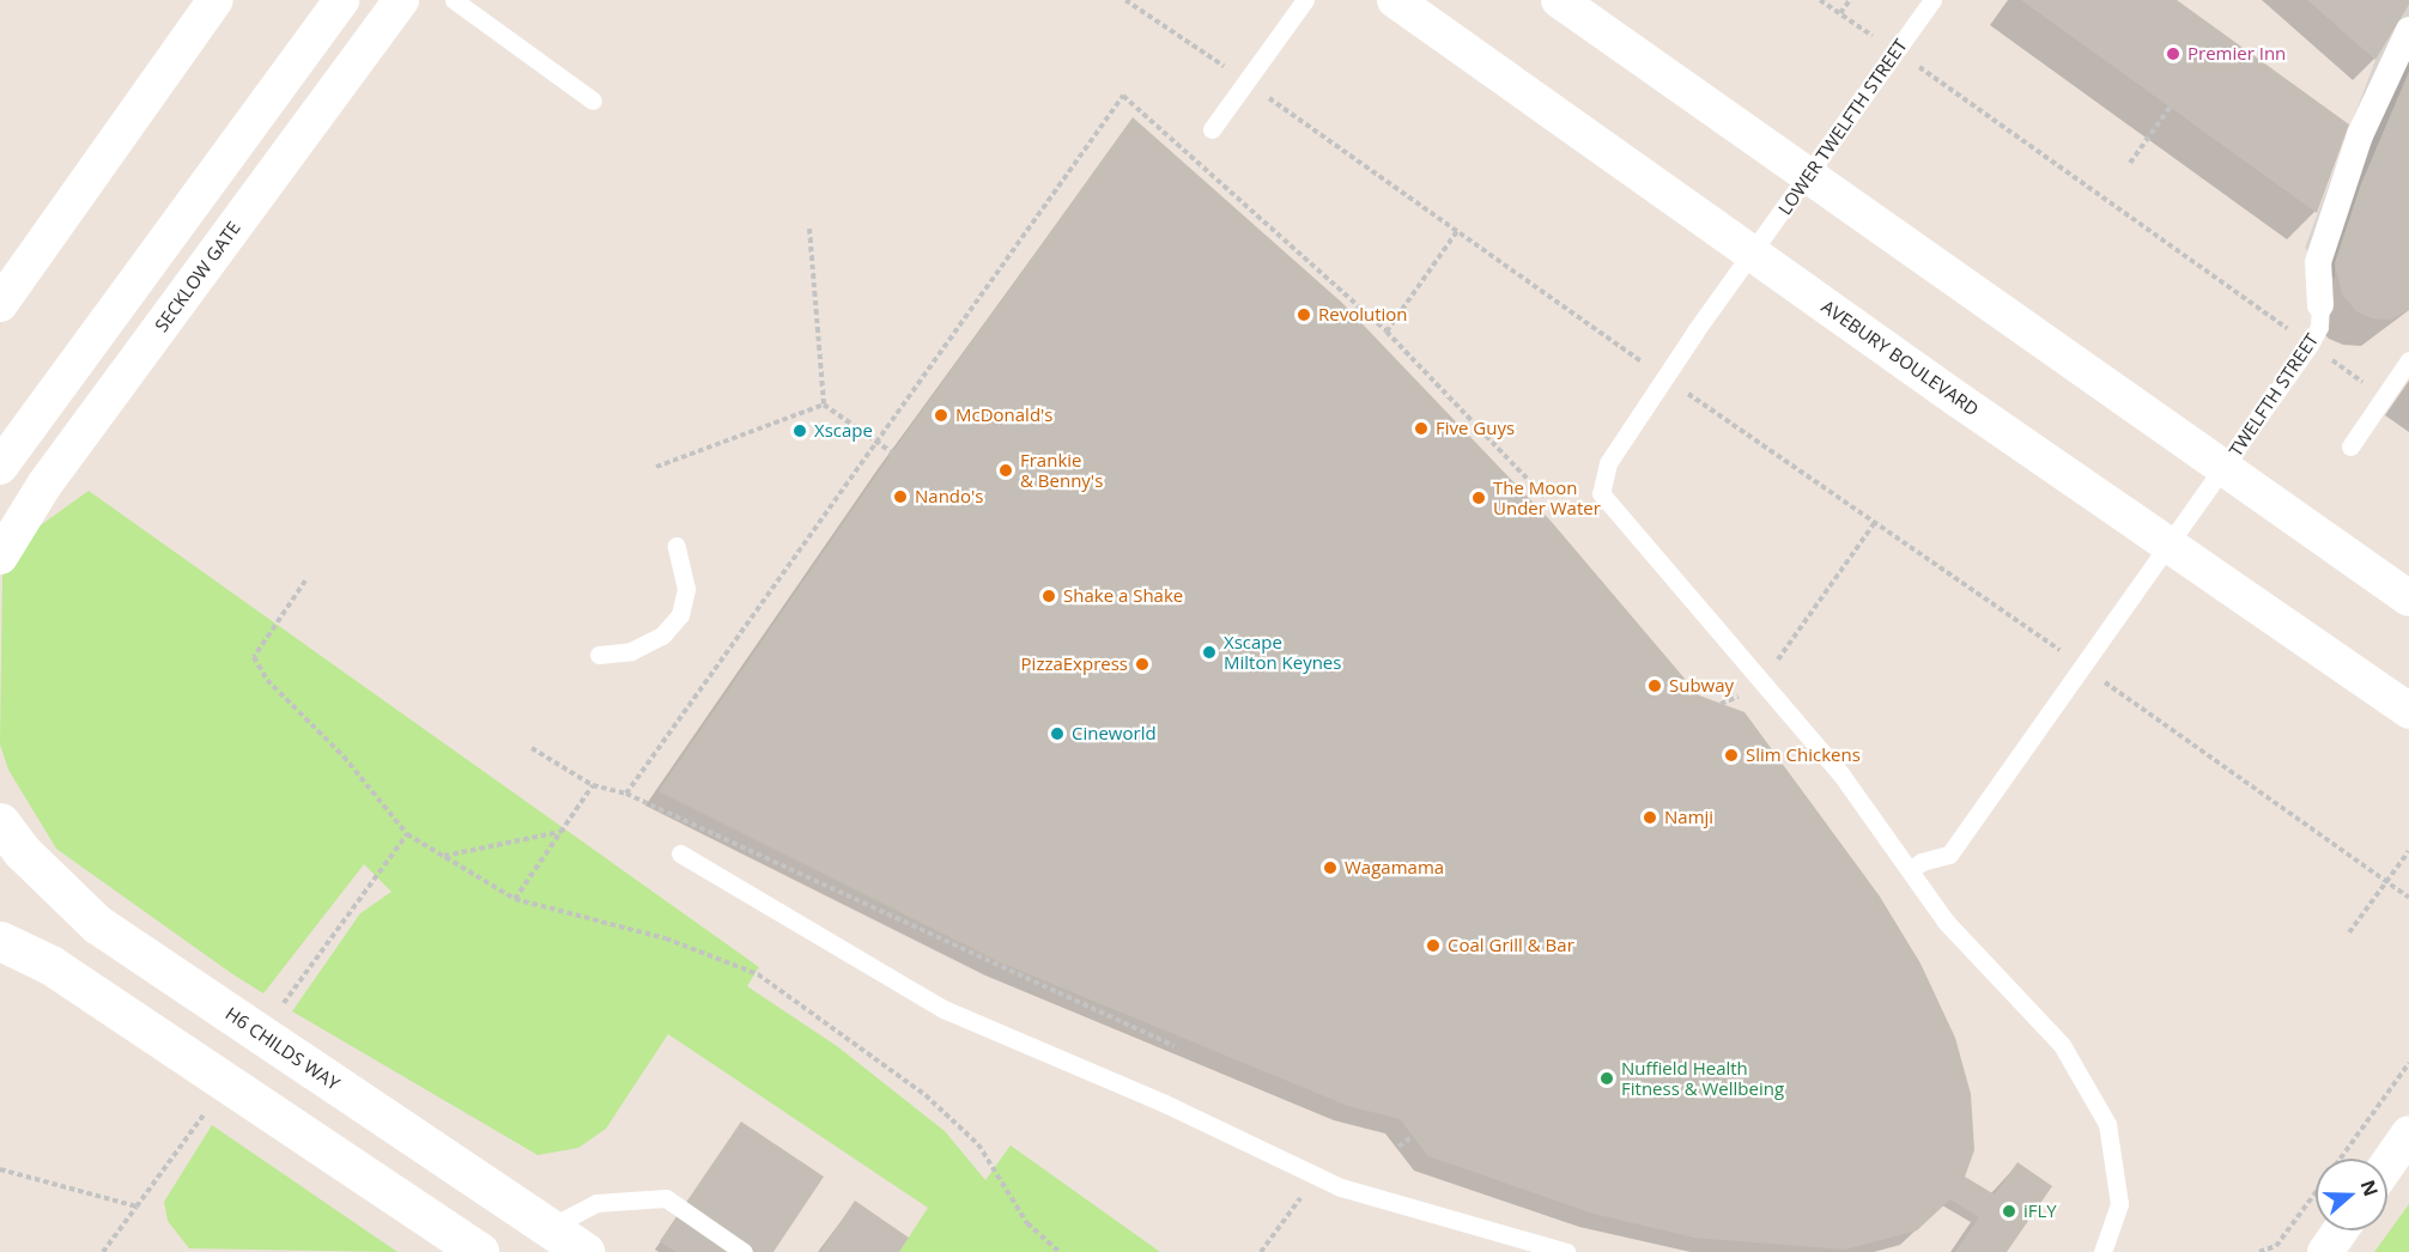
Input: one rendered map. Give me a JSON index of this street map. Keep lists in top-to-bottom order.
{
  "streets": {
    "street": [
      "SECKLOW GATE",
      "AVEBURY BOULEVARD",
      "TWELFTH STREET",
      "H6 CHILDS WAY"
    ],
    "lane": ["LOWER TWELFTH STREET"]
  },
  "crossings": [
    ["LOWER TWELFTH STREET", "AVEBURY BOULEVARD"],
    ["AVEBURY BOULEVARD", "TWELFTH STREET"]
  ],
  "places": [
    "Premier Inn",
    "Revolution",
    "McDonald's",
    "Five Guys",
    "Xscape",
    "Frankie & Benny's",
    "Nando's",
    "The Moon Under Water",
    "Shake a Shake",
    "Xscape Milton Keynes",
    "PizzaExpress",
    "Subway",
    "Cineworld",
    "Slim Chickens",
    "Namji",
    "Wagamama",
    "Coal Grill & Bar",
    "Nuffield Health Fitness & Wellbeing",
    "iFLY"
  ],
  "north": "right"
}
